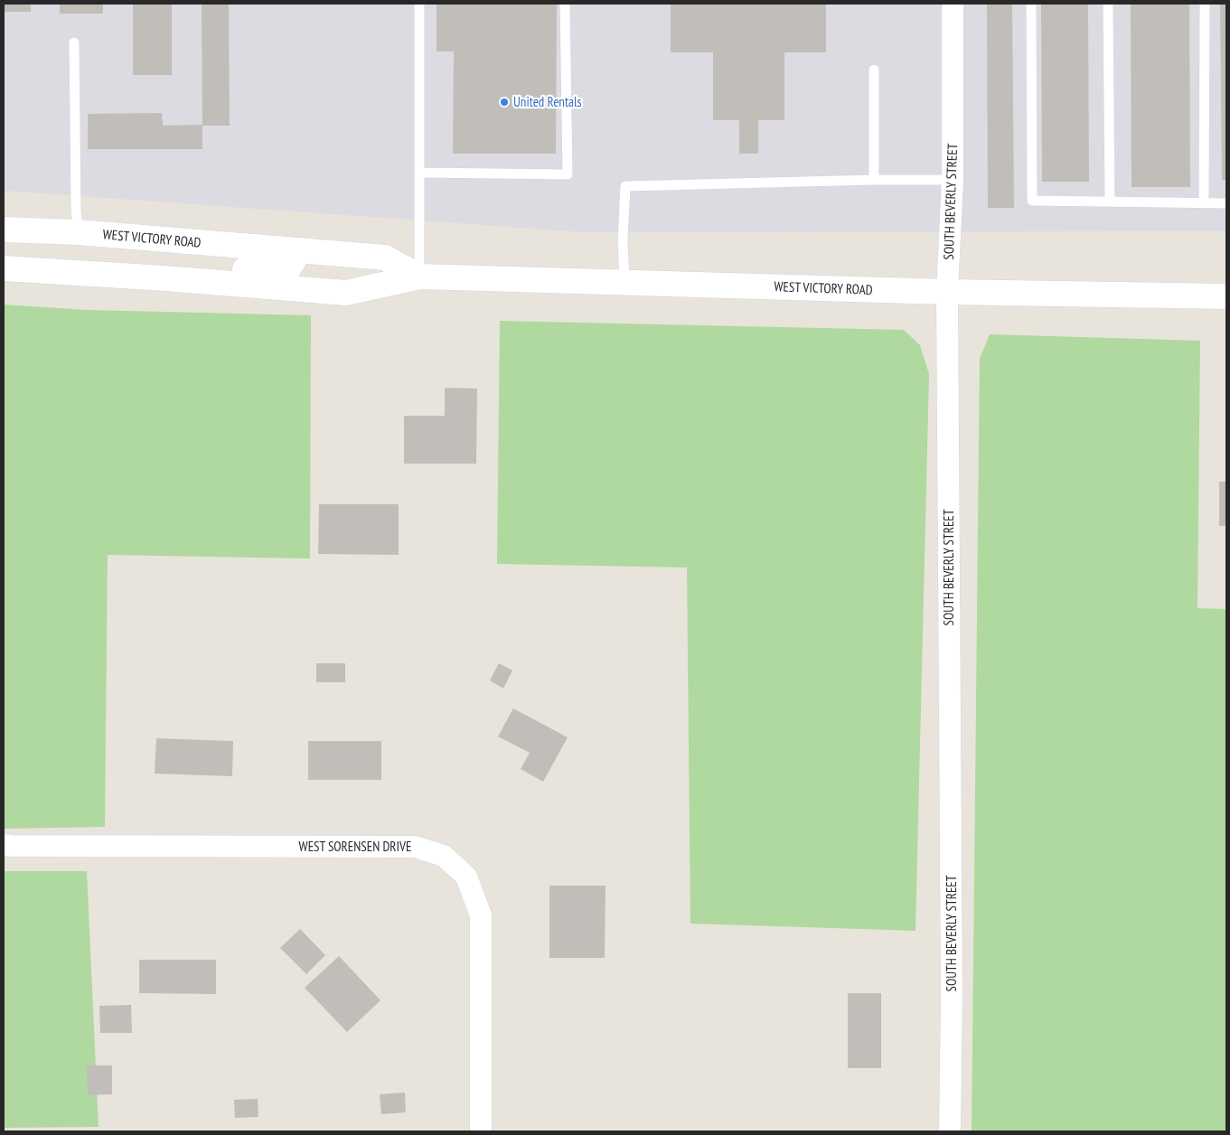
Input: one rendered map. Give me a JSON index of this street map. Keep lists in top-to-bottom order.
{
  "streets": {
    "main road": ["WEST VICTORY ROAD"],
    "street": ["SOUTH BEVERLY STREET", "WEST SORENSEN DRIVE"]
  },
  "crossings": [
    ["SOUTH BEVERLY STREET", "WEST VICTORY ROAD"]
  ],
  "places": ["United Rentals"]
}
